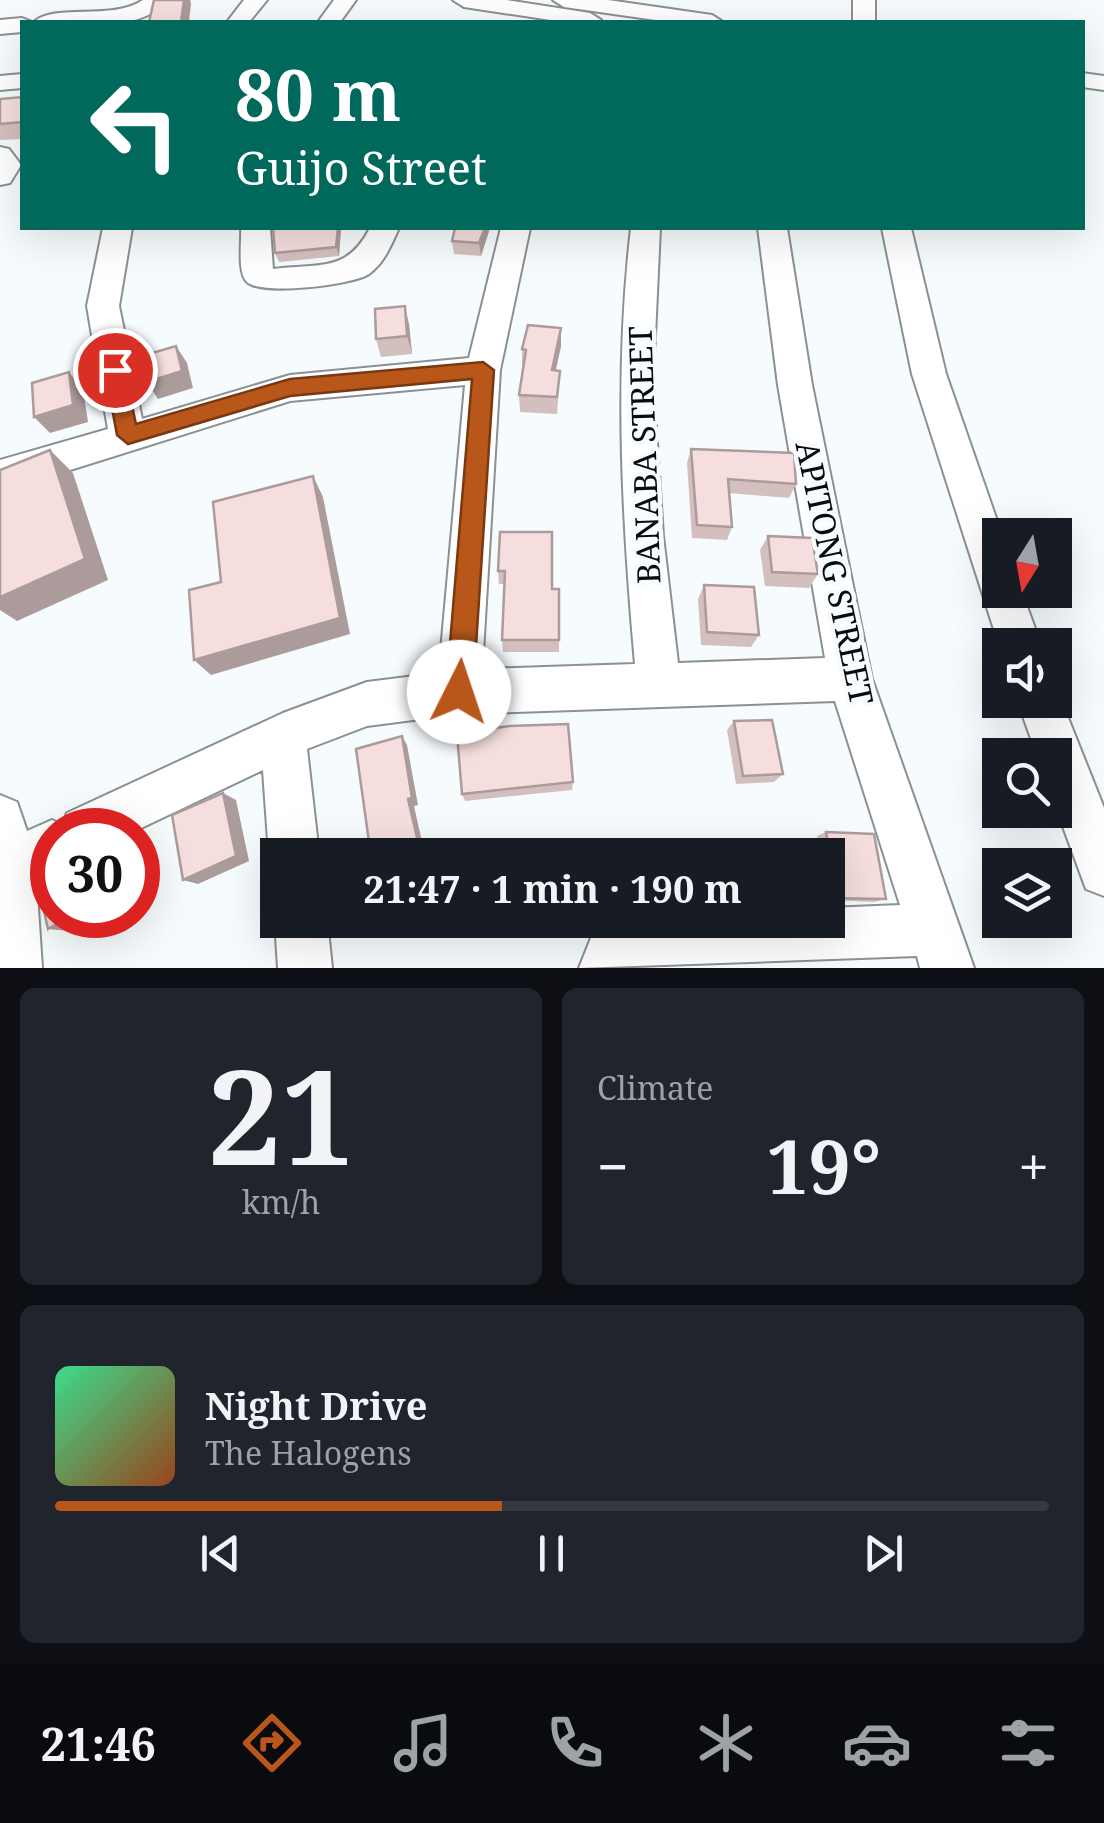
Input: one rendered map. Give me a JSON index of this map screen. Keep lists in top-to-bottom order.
{
  "streets": {
    "street": ["BANABA STREET", "APITONG STREET"]
  },
  "north": "bottom",
  "page": {
    "turn": ["80 m", "Guijo Street"],
    "limit": "30",
    "trip": "21:47 · 1 min · 190 m",
    "tile": [
      ["21", "km/h"],
      "Climate"
    ],
    "heat": ["−", "19°", "+"],
    "song": ["Night Drive", "The Halogens"],
    "tabs": "21:46"
  }
}
